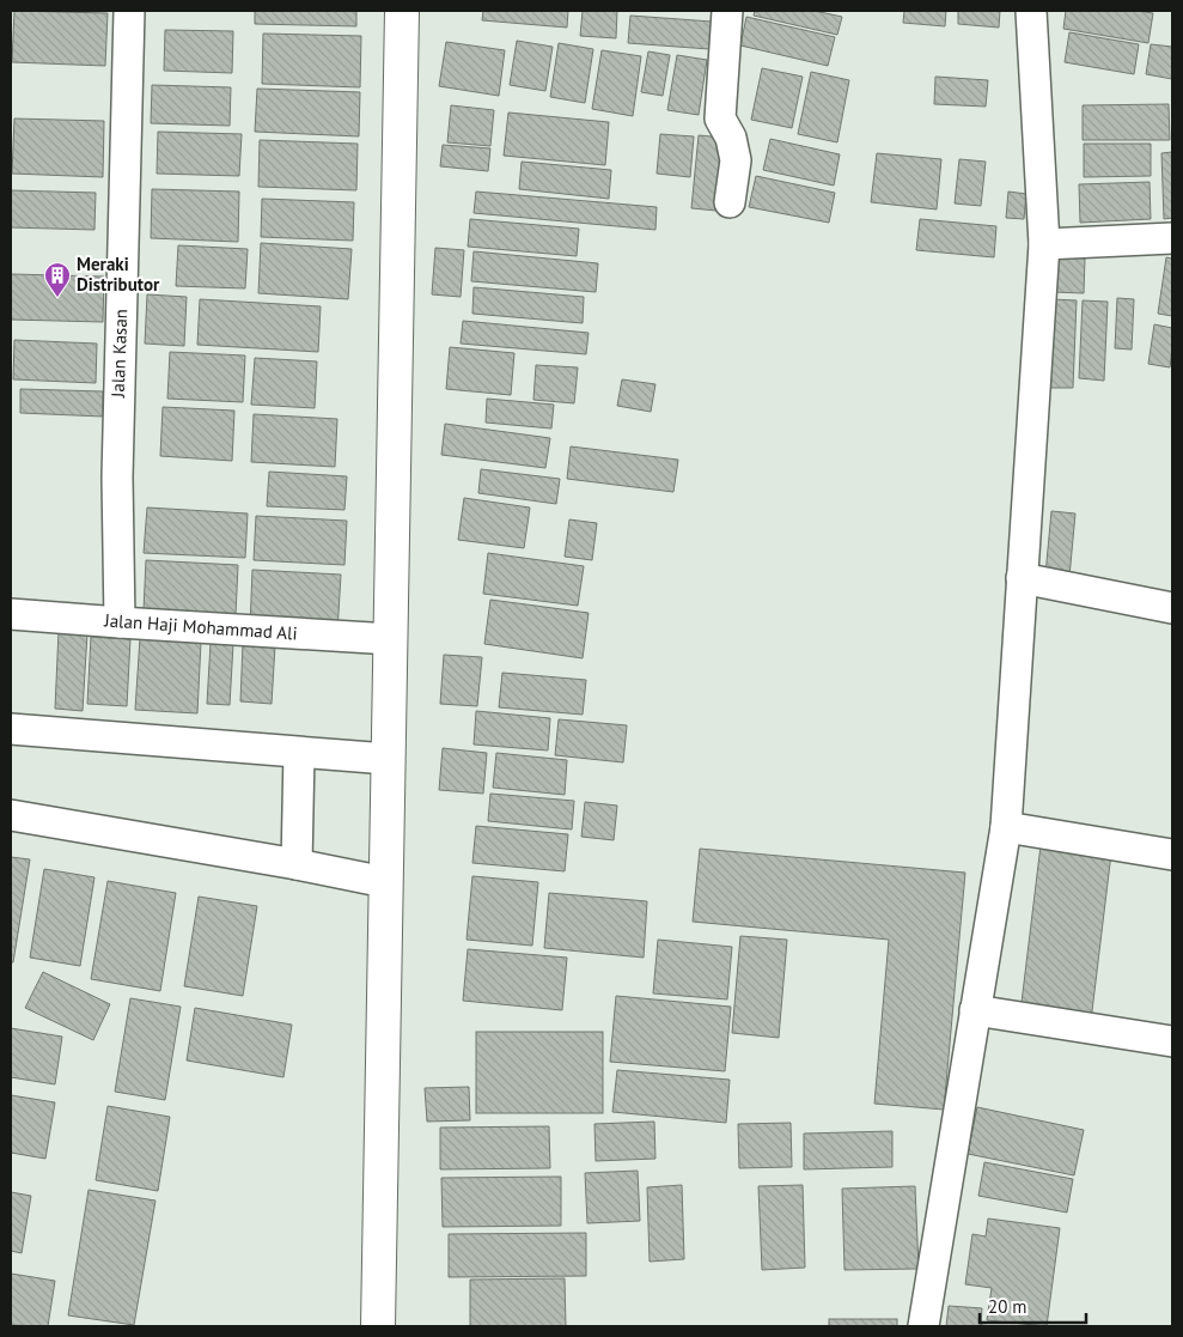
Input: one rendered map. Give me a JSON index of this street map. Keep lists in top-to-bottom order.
{
  "streets": {
    "street": ["Jalan Kasan", "Jalan Haji Mohammad Ali"]
  },
  "crossings": [
    ["Jalan Kasan", "Jalan Haji Mohammad Ali"]
  ],
  "places": {
    "building": ["Meraki Distributor"]
  },
  "scale_bar": "20 m"
}
